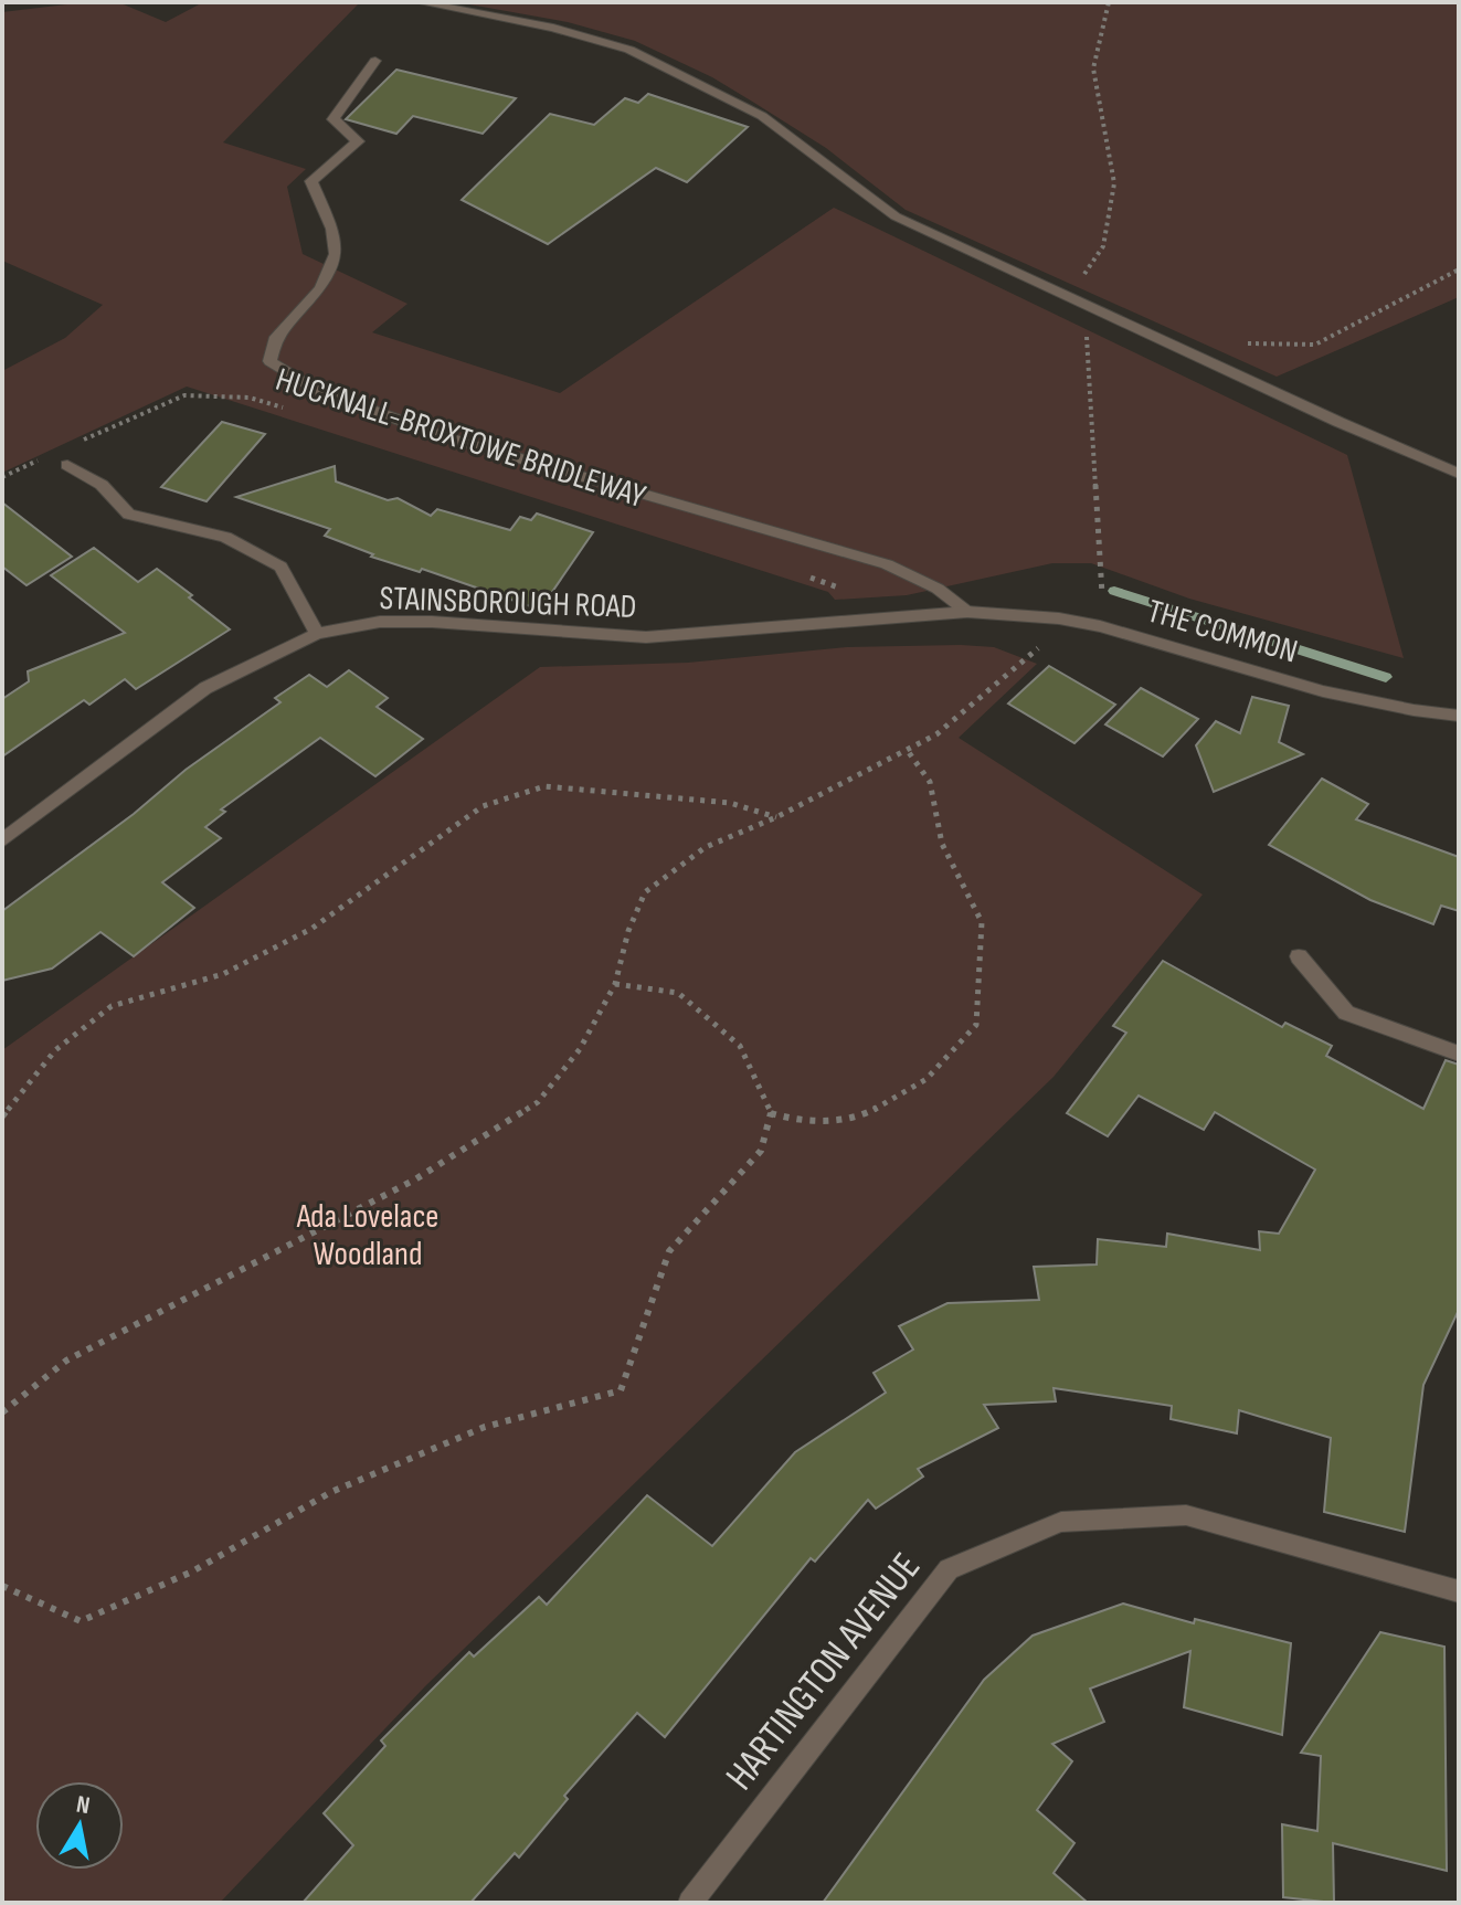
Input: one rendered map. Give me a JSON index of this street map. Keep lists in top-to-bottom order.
{
  "streets": {
    "street": ["STAINSBOROUGH ROAD", "THE COMMON", "HARTINGTON AVENUE"],
    "path": ["HUCKNALL-BROXTOWE BRIDLEWAY"]
  },
  "crossings": [
    ["STAINSBOROUGH ROAD", "THE COMMON"]
  ],
  "parks": ["Ada Lovelace Woodland"],
  "north": "top"
}
